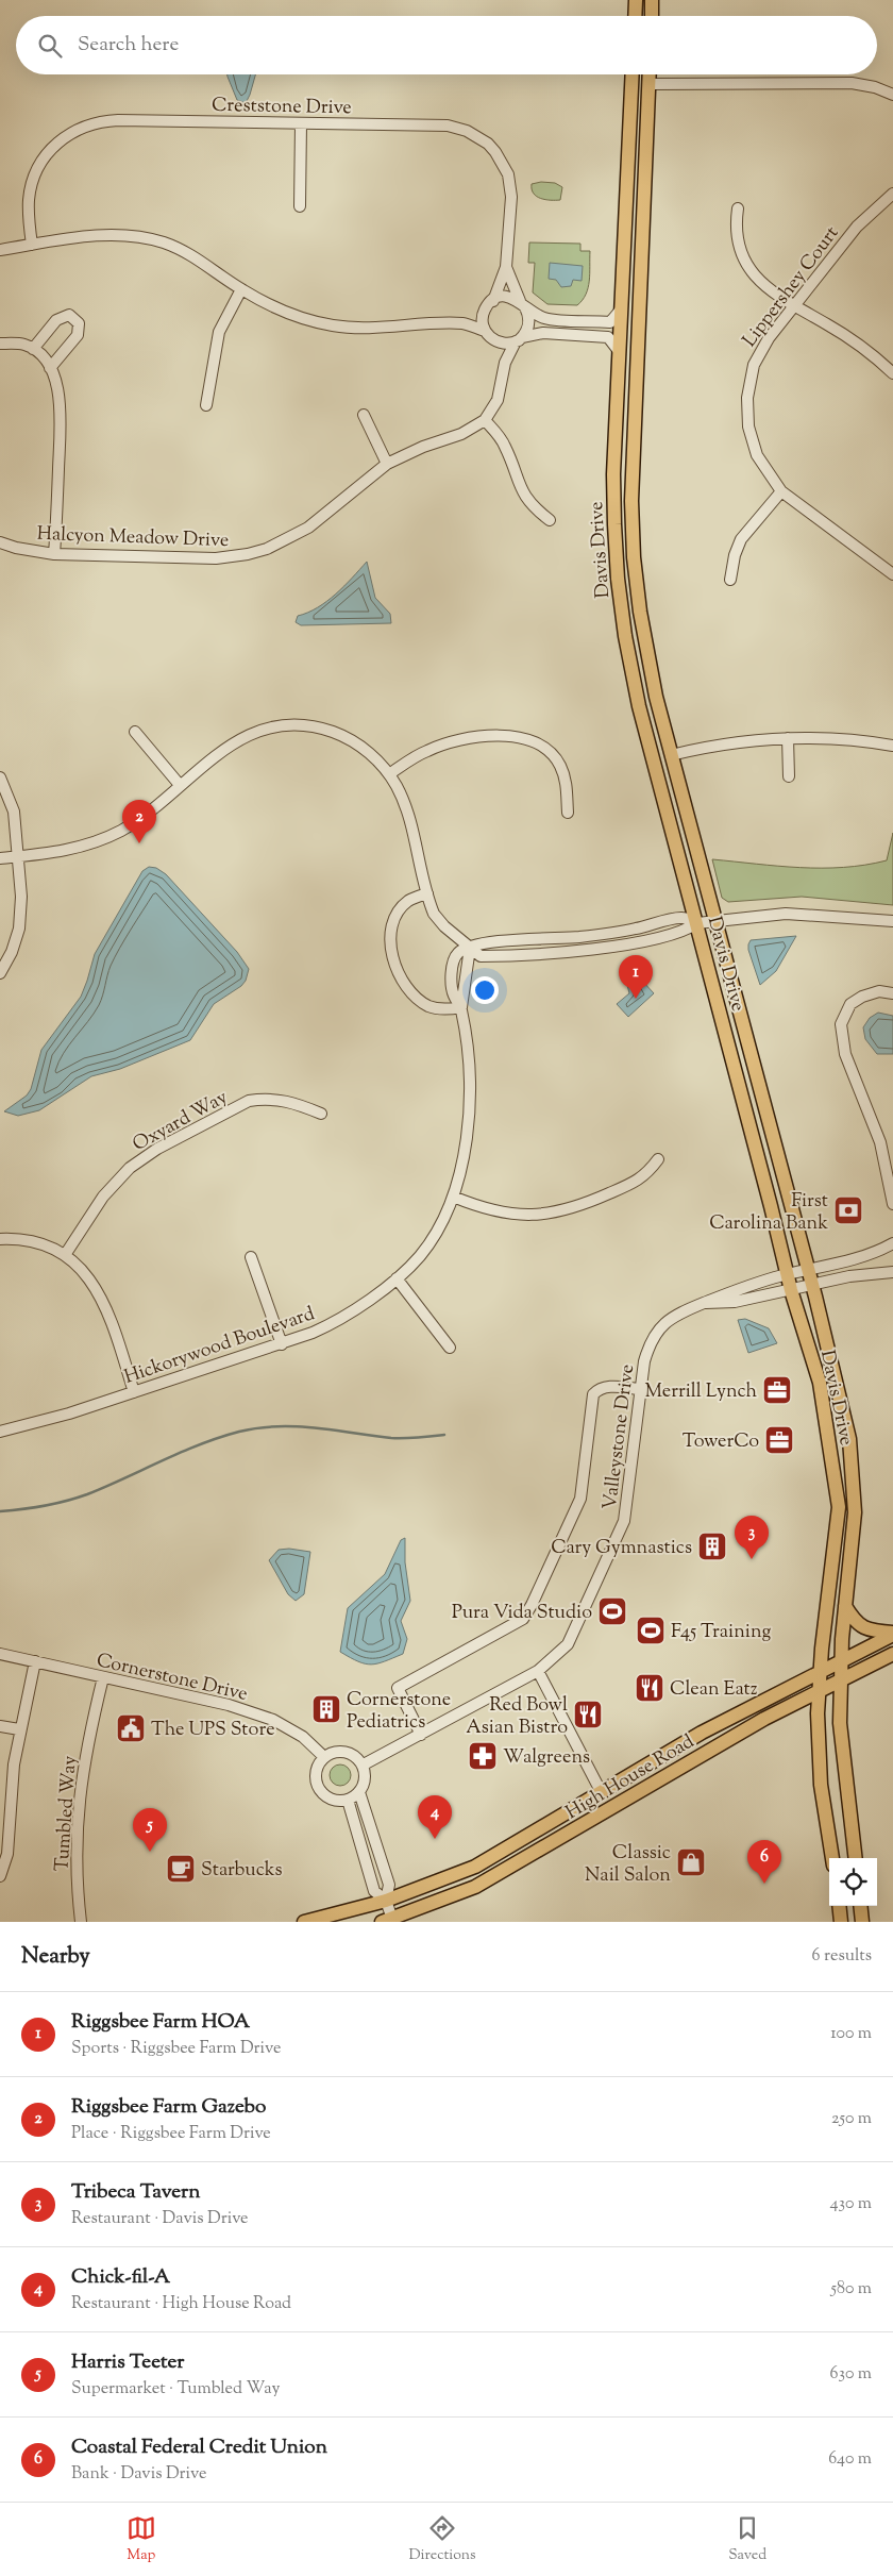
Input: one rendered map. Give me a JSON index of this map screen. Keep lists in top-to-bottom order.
{
  "streets": {
    "main road": ["Davis Drive", "High House Road"],
    "street": [
      "Creststone Drive",
      "Lippershey Court",
      "Halcyon Meadow Drive",
      "Oxyard Way",
      "Hickorywood Boulevard",
      "Valleystone Drive",
      "Cornerstone Drive",
      "Tumbled Way"
    ]
  },
  "crossings": [
    ["Creststone Drive", "Halcyon Meadow Drive"],
    ["Davis Drive", "Valleystone Drive"],
    ["Davis Drive", "High House Road"],
    ["Valleystone Drive", "Cornerstone Drive"],
    ["Cornerstone Drive", "Tumbled Way"]
  ],
  "places": {
    "bank": ["First Carolina Bank"],
    "office": ["Merrill Lynch", "TowerCo"],
    "building": ["Cary Gymnastics", "Cornerstone Pediatrics"],
    "sports": ["Pura Vida Studio", "F45 Training"],
    "restaurant": ["Clean Eatz", "Red Bowl Asian Bistro"],
    "public building": ["The UPS Store"],
    "pharmacy": ["Walgreens"],
    "shop": ["Classic Nail Salon"],
    "cafe": ["Starbucks"]
  },
  "page": {
    "search": "Search here",
    "pins": [
      "2",
      "1",
      "3",
      "4",
      "5",
      "6"
    ],
    "heading": ["Nearby", "6 results"],
    "list": [
      {
        "mark": "1",
        "name": "Riggsbee Farm HOA",
        "note": "Sports · Riggsbee Farm Drive",
        "value": "100 m"
      },
      {
        "mark": "2",
        "name": "Riggsbee Farm Gazebo",
        "note": "Place · Riggsbee Farm Drive",
        "value": "250 m"
      },
      {
        "mark": "3",
        "name": "Tribeca Tavern",
        "note": "Restaurant · Davis Drive",
        "value": "430 m"
      },
      {
        "mark": "4",
        "name": "Chick-fil-A",
        "note": "Restaurant · High House Road",
        "value": "580 m"
      },
      {
        "mark": "5",
        "name": "Harris Teeter",
        "note": "Supermarket · Tumbled Way",
        "value": "630 m"
      },
      {
        "mark": "6",
        "name": "Coastal Federal Credit Union",
        "note": "Bank · Davis Drive",
        "value": "640 m"
      }
    ],
    "nav": ["Map", "Directions", "Saved"]
  }
}
